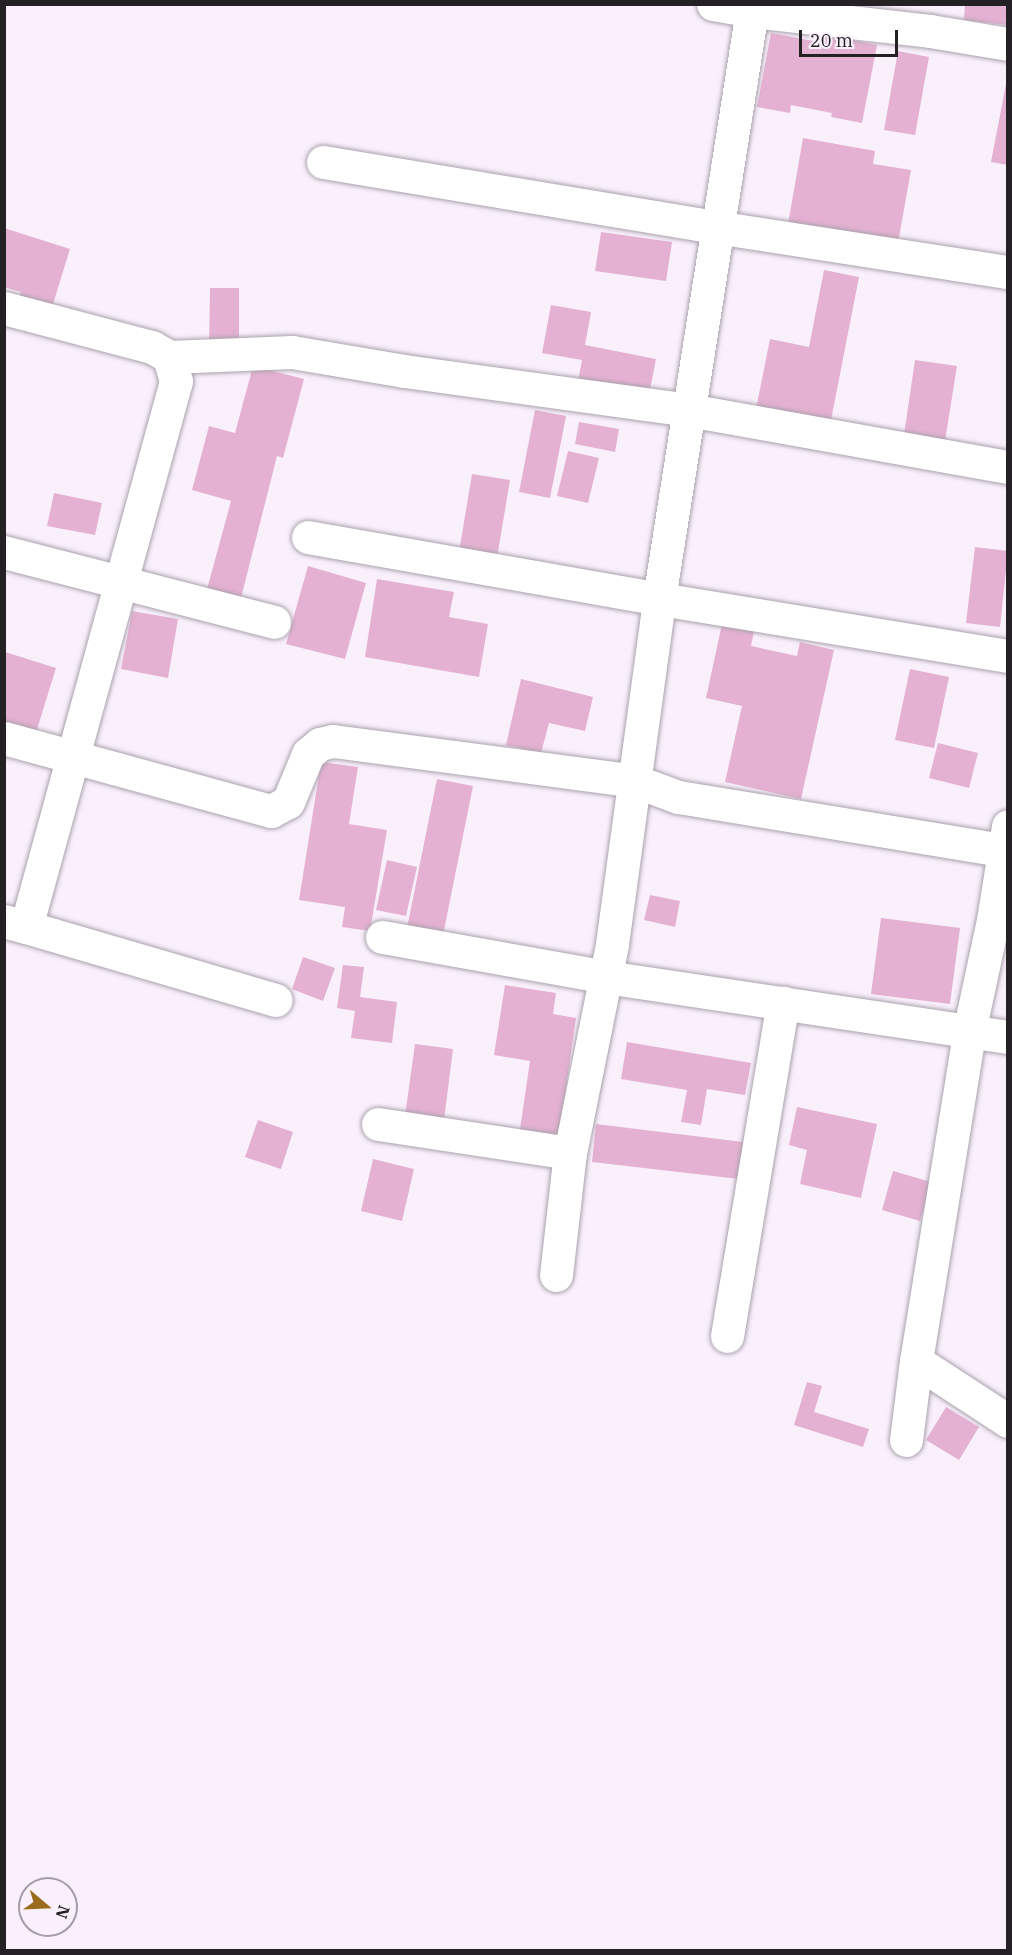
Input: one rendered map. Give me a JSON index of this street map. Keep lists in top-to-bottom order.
{
  "scale_bar": "20 m",
  "north": "right"
}
